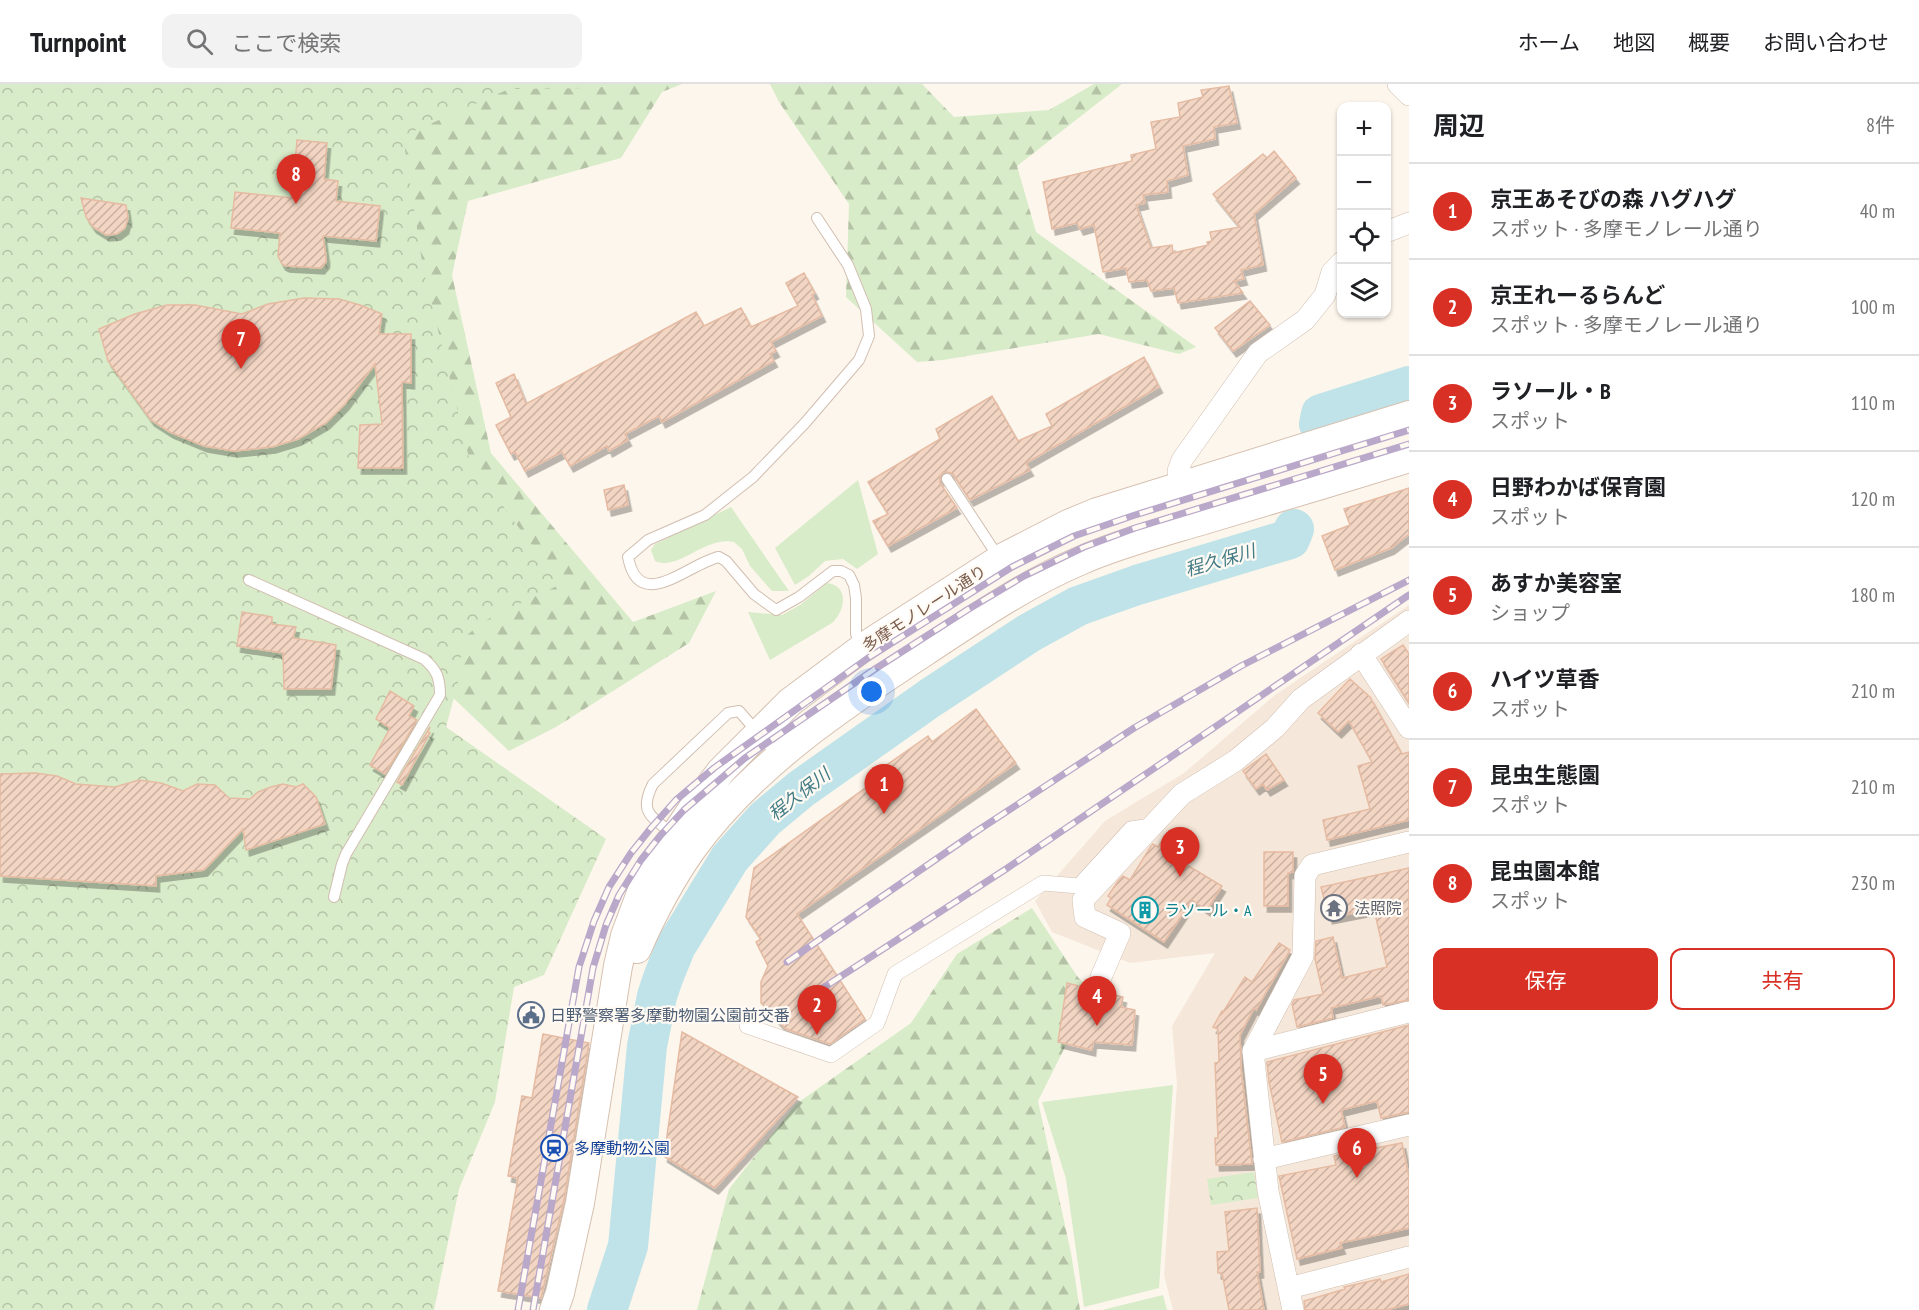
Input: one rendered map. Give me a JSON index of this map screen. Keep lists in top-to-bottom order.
{
  "streets": {
    "main road": ["多摩モノレール通り"]
  },
  "water": ["程久保川"],
  "places": {
    "temple": ["法照院"],
    "building": ["ラソール・A"],
    "public building": ["日野警察署多摩動物園公園前交番"],
    "station": ["多摩動物公園"]
  },
  "page": {
    "header": "Turnpoint",
    "search": "ここで検索",
    "nav": [
      "ホーム",
      "地図",
      "概要",
      "お問い合わせ"
    ],
    "heading": ["周辺", "8件"],
    "map_buttons": ["+", "−"],
    "pins": [
      "8",
      "7",
      "1",
      "3",
      "4",
      "2",
      "5",
      "6"
    ],
    "list": [
      {
        "mark": "1",
        "name": "京王あそびの森 ハグハグ",
        "note": "スポット · 多摩モノレール通り",
        "value": "40 m"
      },
      {
        "mark": "2",
        "name": "京王れーるらんど",
        "note": "スポット · 多摩モノレール通り",
        "value": "100 m"
      },
      {
        "mark": "3",
        "name": "ラソール・B",
        "note": "スポット",
        "value": "110 m"
      },
      {
        "mark": "4",
        "name": "日野わかば保育園",
        "note": "スポット",
        "value": "120 m"
      },
      {
        "mark": "5",
        "name": "あすか美容室",
        "note": "ショップ",
        "value": "180 m"
      },
      {
        "mark": "6",
        "name": "ハイツ草香",
        "note": "スポット",
        "value": "210 m"
      },
      {
        "mark": "7",
        "name": "昆虫生態園",
        "note": "スポット",
        "value": "210 m"
      },
      {
        "mark": "8",
        "name": "昆虫園本館",
        "note": "スポット",
        "value": "230 m"
      }
    ],
    "buttons": ["保存", "共有"]
  }
}
